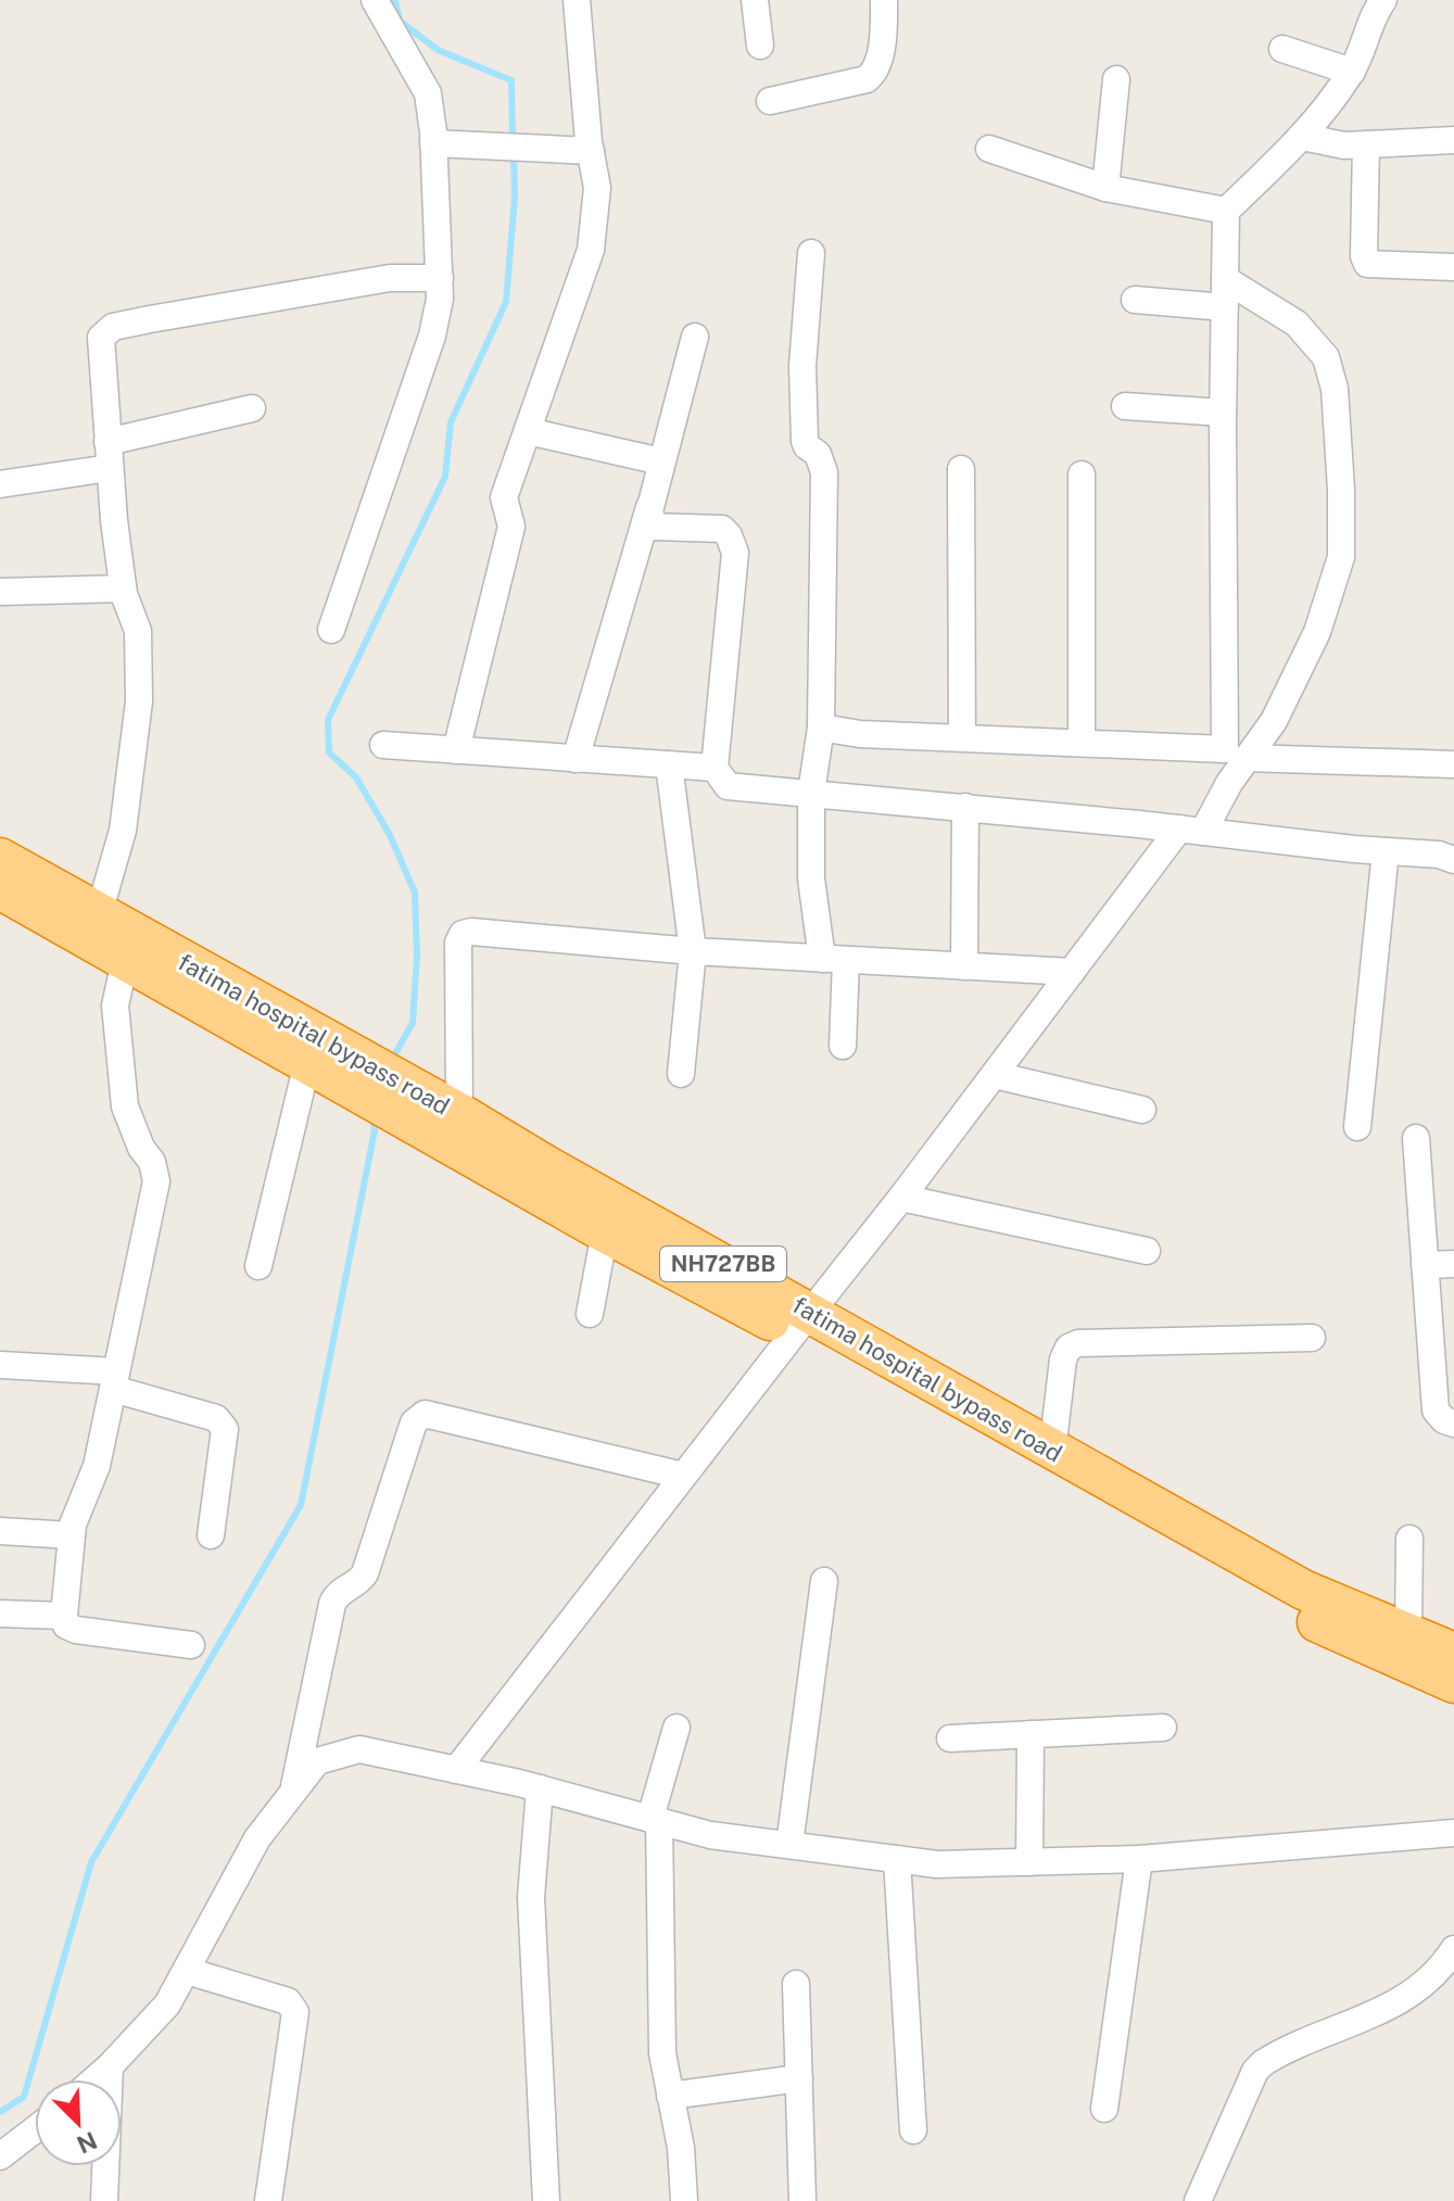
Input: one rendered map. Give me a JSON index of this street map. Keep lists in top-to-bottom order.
{
  "streets": {
    "highway": ["fatima hospital bypass road", "NH727BB"]
  },
  "north": "bottom right"
}
